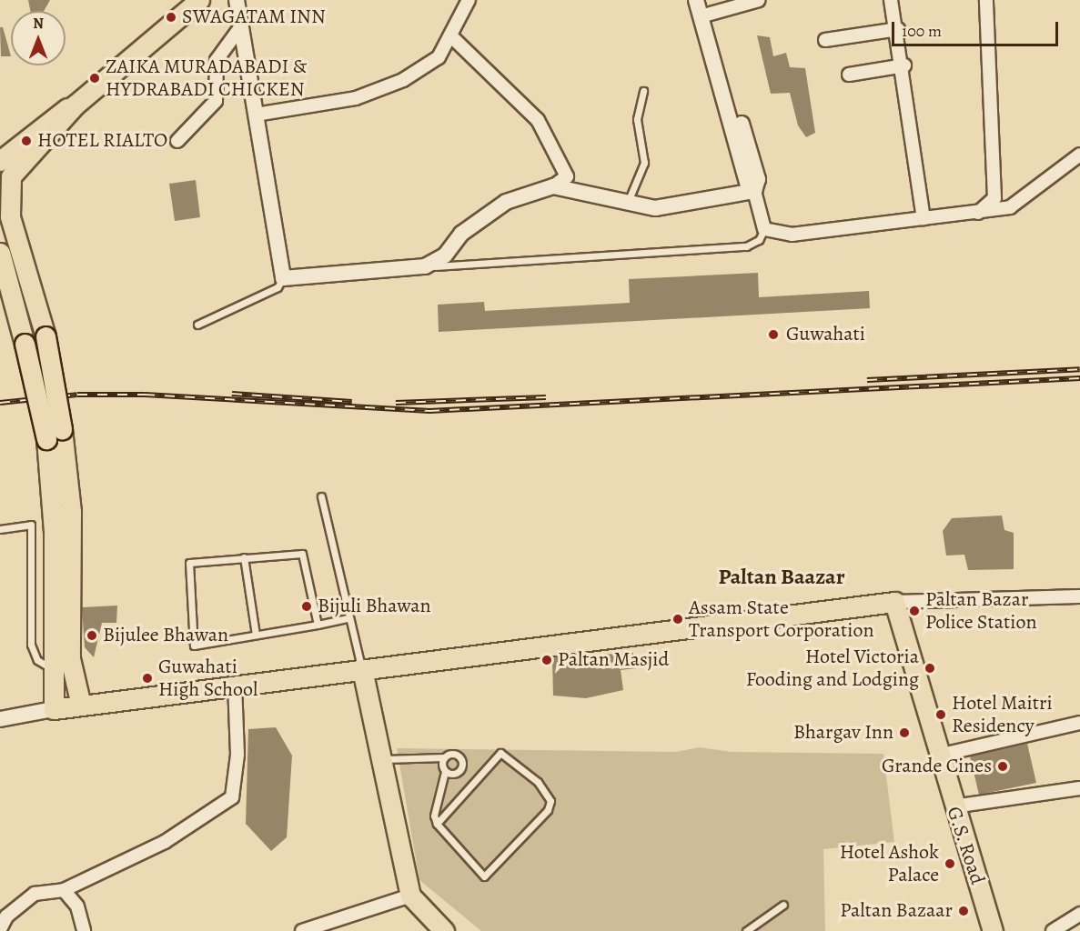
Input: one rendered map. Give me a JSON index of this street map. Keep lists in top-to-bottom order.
{
  "streets": {
    "main road": ["G.S. Road"]
  },
  "districts": ["Paltan Baazar"],
  "places": [
    "SWAGATAM INN",
    "ZAIKA MURADABADI & HYDRABADI CHICKEN",
    "HOTEL RIALTO",
    "Guwahati",
    "Bijuli Bhawan",
    "Paltan Bazar Police Station",
    "Assam State Transport Corporation",
    "Bijulee Bhawan",
    "Paltan Masjid",
    "Hotel Victoria Fooding and Lodging",
    "Guwahati High School",
    "Hotel Maitri Residency",
    "Bhargav Inn",
    "Grande Cines",
    "Hotel Ashok Palace",
    "Paltan Bazaar"
  ],
  "scale_bar": "100 m",
  "north": "top"
}
